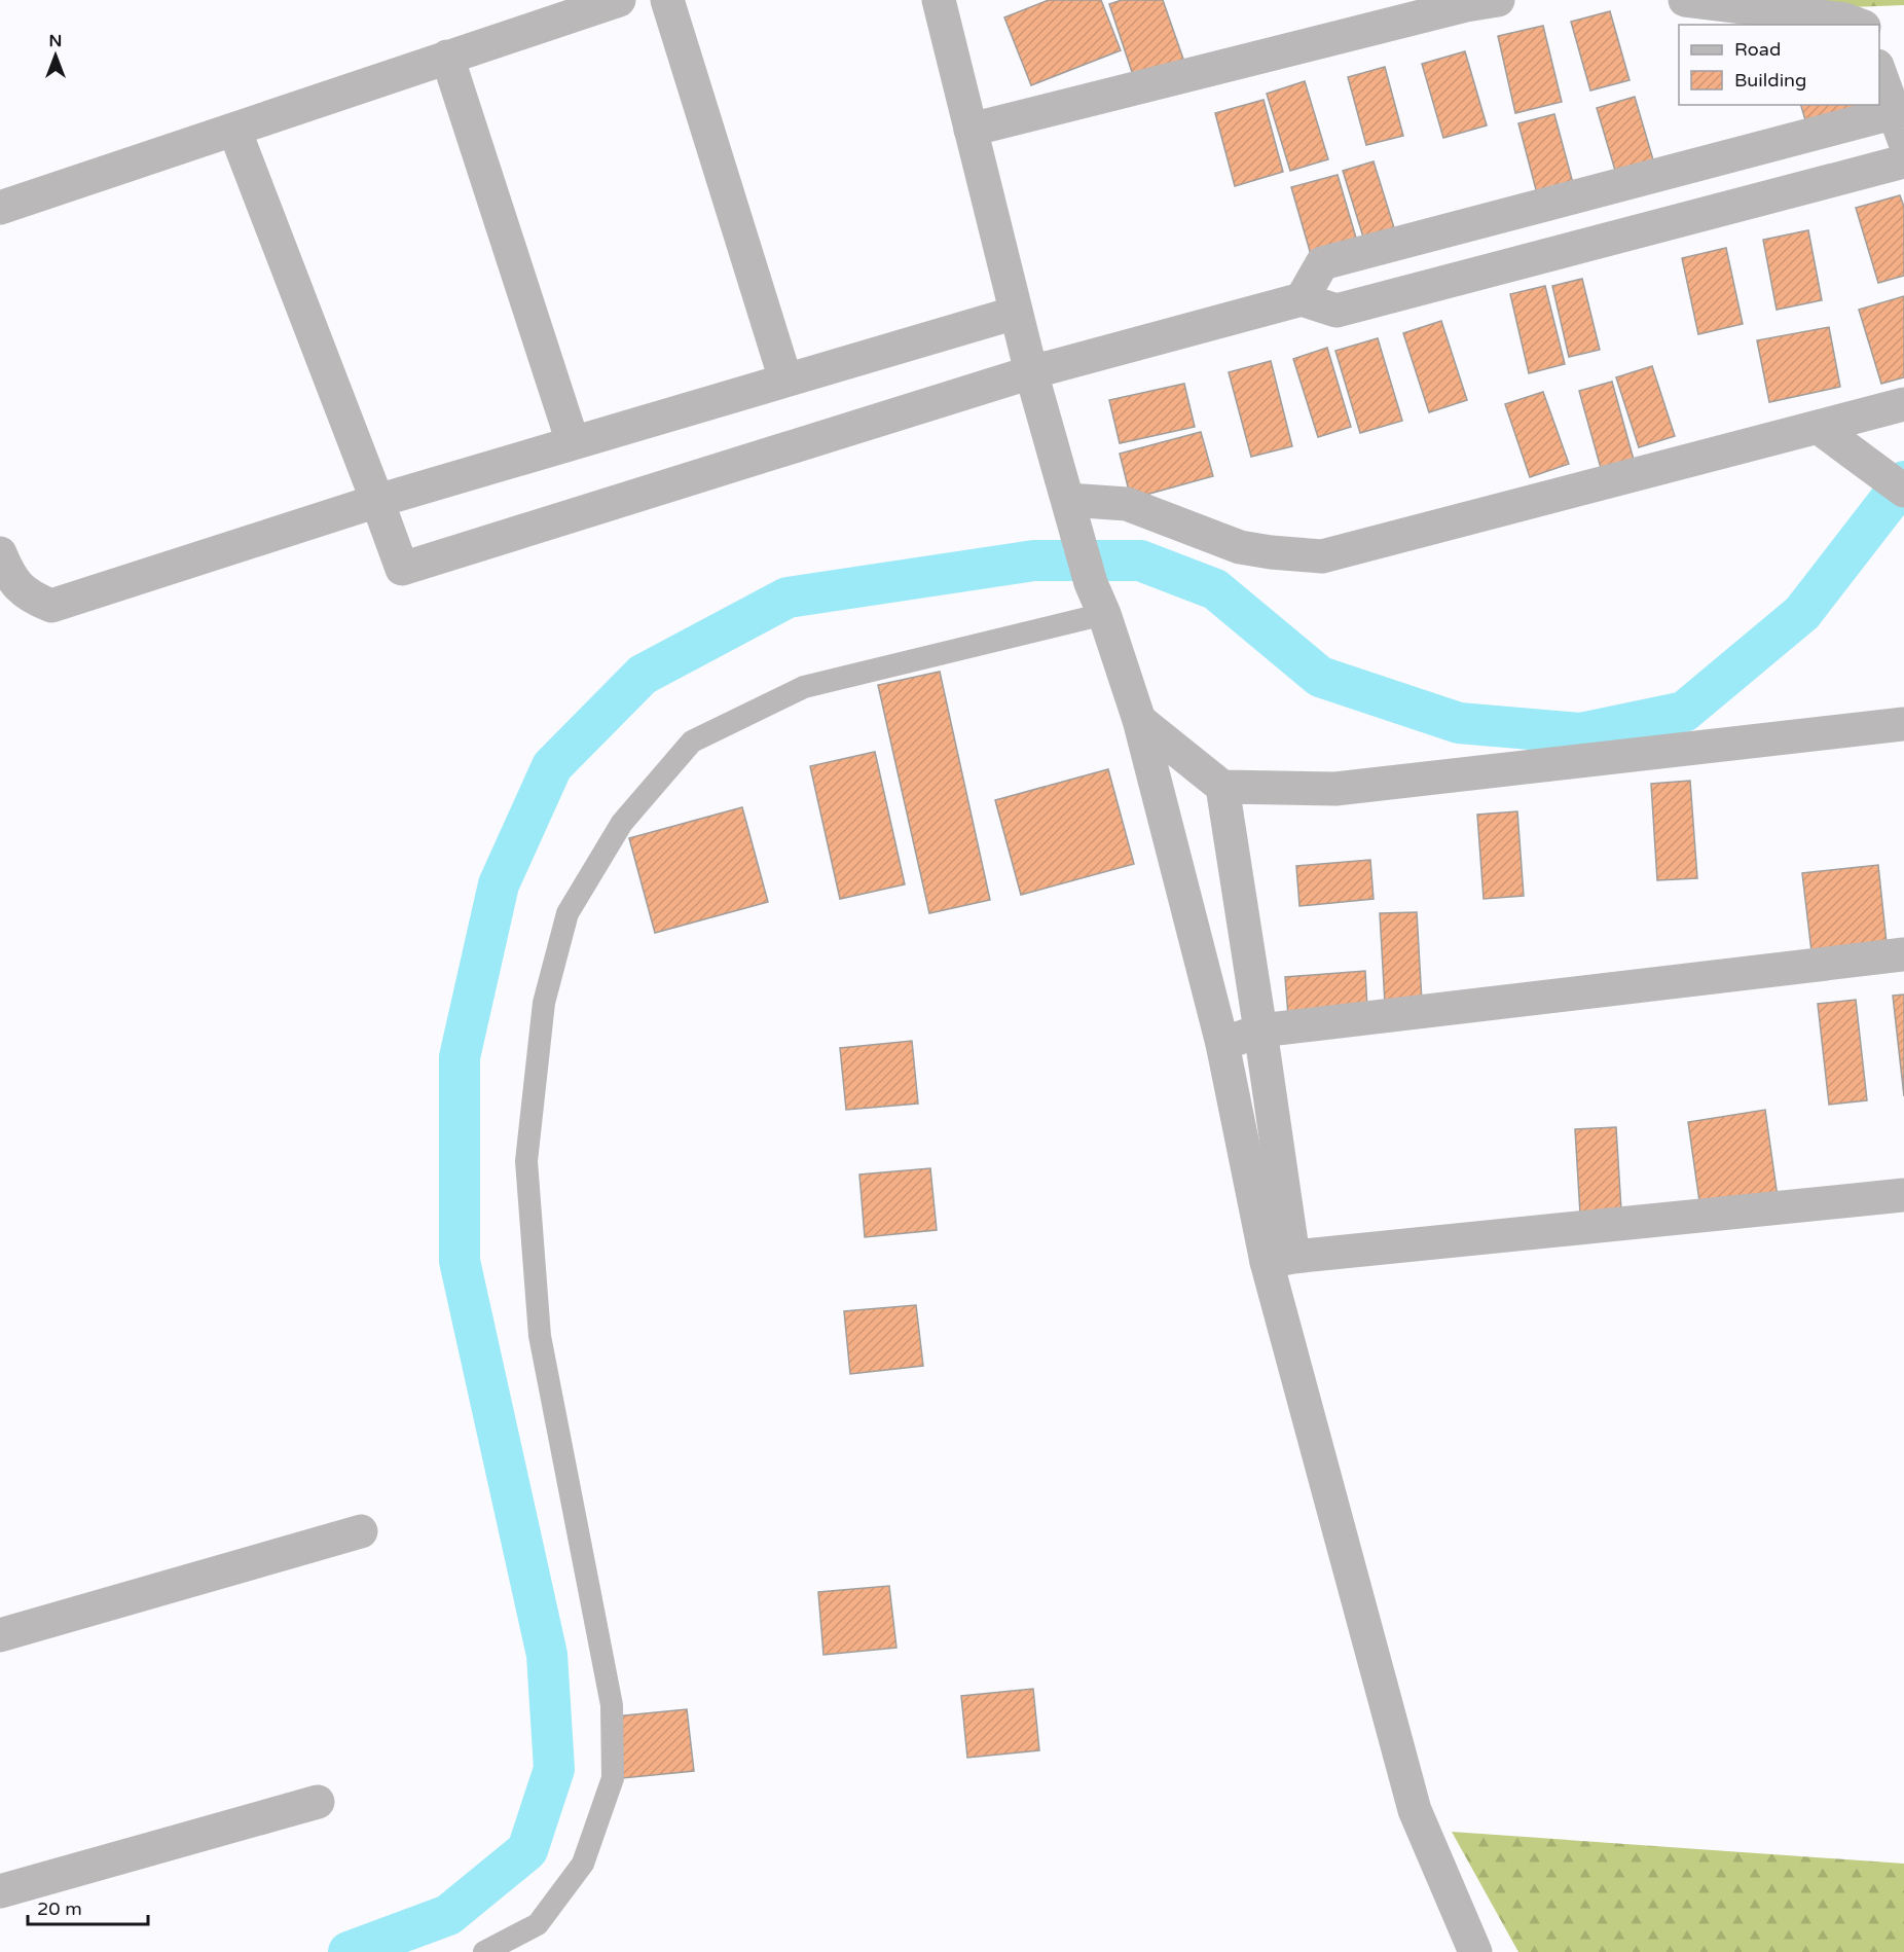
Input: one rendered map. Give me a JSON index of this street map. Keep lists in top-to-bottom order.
{
  "legend": ["Road", "Building"],
  "scale_bar": "20 m",
  "north": "top"
}
